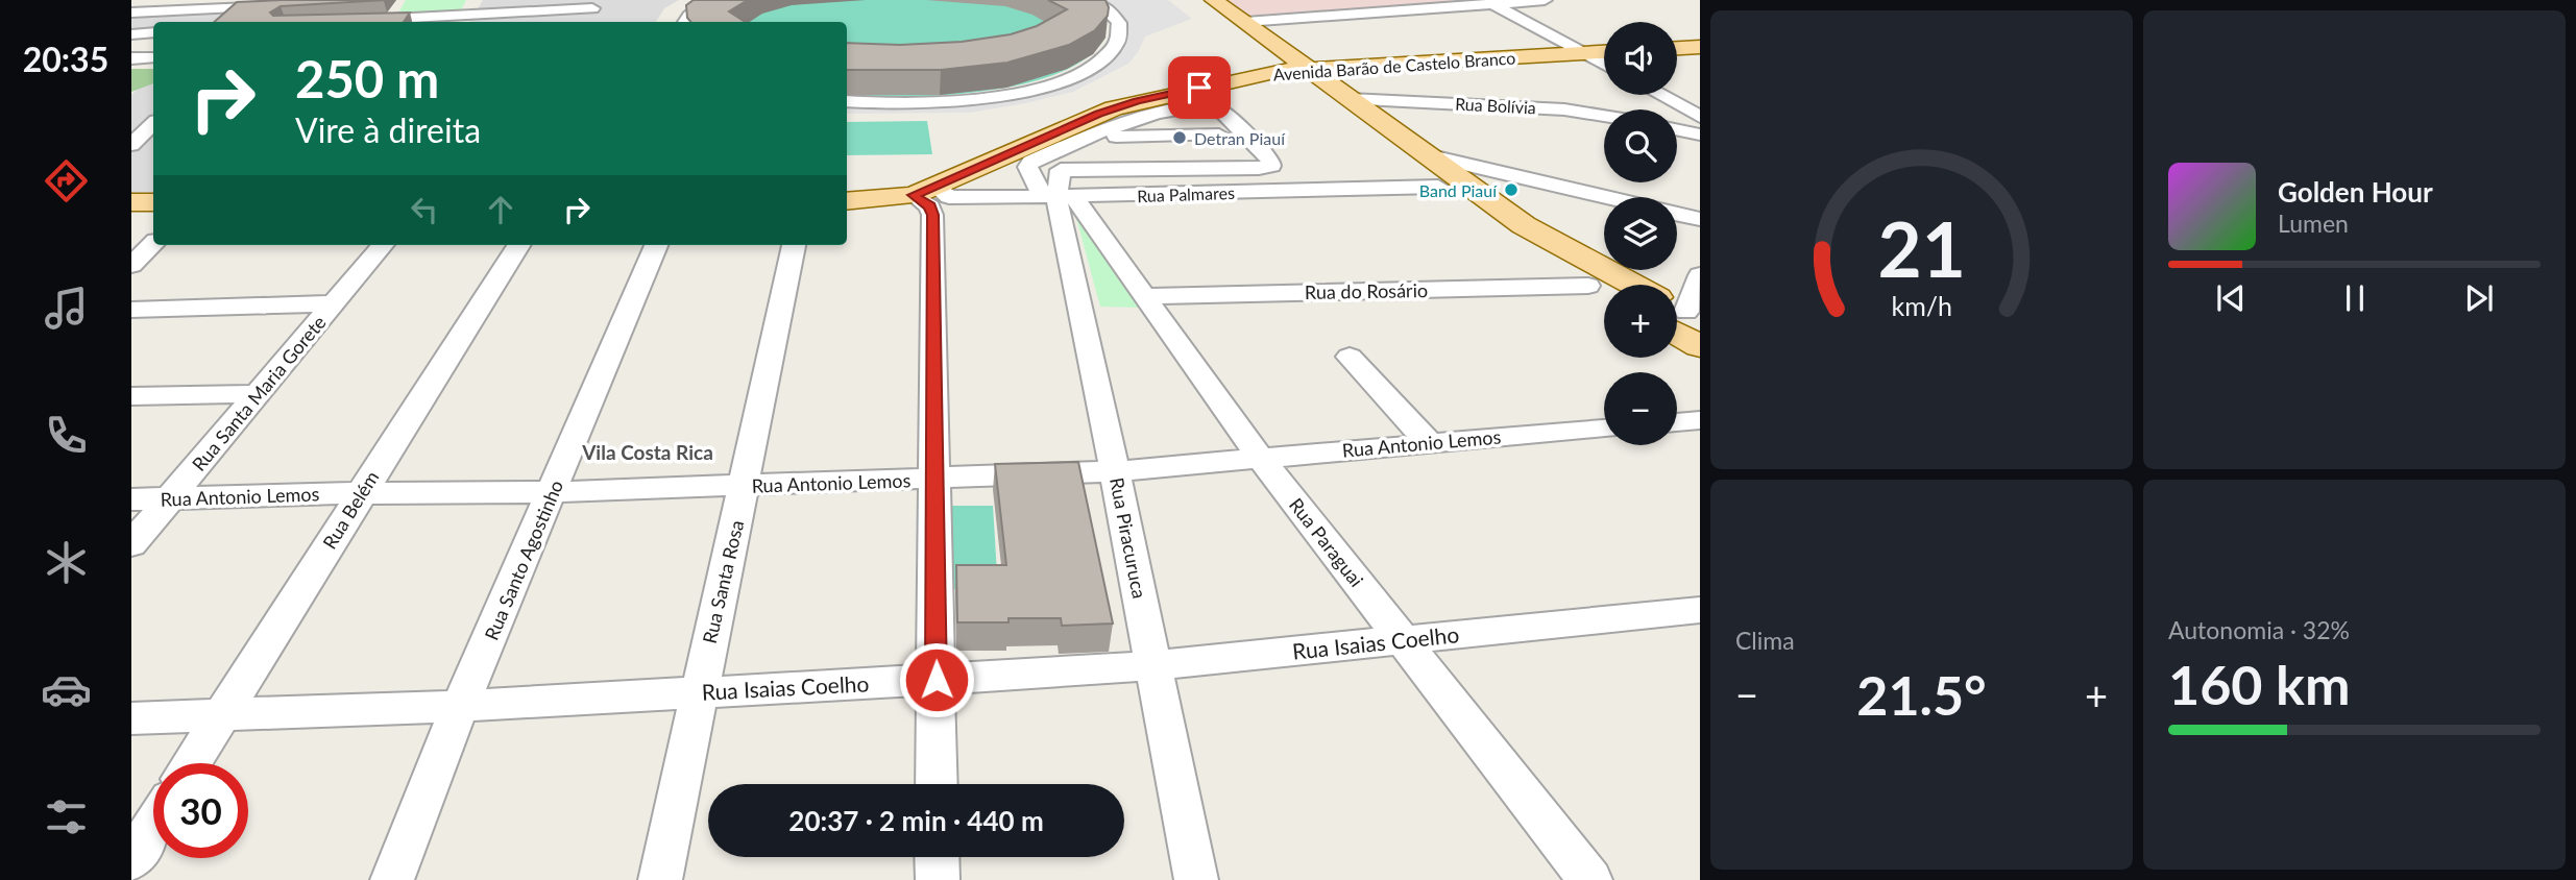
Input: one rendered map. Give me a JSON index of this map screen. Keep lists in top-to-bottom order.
{
  "streets": {
    "main road": ["Avenida Barão de Castelo Branco"],
    "street": [
      "Rua Bolívia",
      "Rua Palmares",
      "Rua do Rosário",
      "Rua Santa Maria Gorete",
      "Rua Antonio Lemos",
      "Rua Belém",
      "Rua Piracuruca",
      "Rua Paraguai",
      "Rua Santo Agostinho",
      "Rua Santa Rosa",
      "Rua Isaias Coelho"
    ]
  },
  "crossings": [
    ["Avenida Barão de Castelo Branco", "Rua Palmares"],
    ["Rua Palmares", "Rua Piracuruca"],
    ["Rua Palmares", "Rua Paraguai"],
    ["Rua do Rosário", "Rua Paraguai"],
    ["Rua Santa Maria Gorete", "Rua Antonio Lemos"],
    ["Rua Antonio Lemos", "Rua Belém"],
    ["Rua Antonio Lemos", "Rua Piracuruca"],
    ["Rua Antonio Lemos", "Rua Paraguai"],
    ["Rua Antonio Lemos", "Rua Santo Agostinho"],
    ["Rua Antonio Lemos", "Rua Santa Rosa"],
    ["Rua Belém", "Rua Isaias Coelho"],
    ["Rua Piracuruca", "Rua Paraguai"],
    ["Rua Piracuruca", "Rua Isaias Coelho"],
    ["Rua Paraguai", "Rua Isaias Coelho"],
    ["Rua Santo Agostinho", "Rua Isaias Coelho"],
    ["Rua Santa Rosa", "Rua Isaias Coelho"]
  ],
  "districts": ["Vila Costa Rica"],
  "places": ["Detran Piauí", "Band Piauí"],
  "page": {
    "tabs": "20:35",
    "map_buttons": ["+", "−"],
    "turn": ["250 m", "Vire à direita"],
    "song": ["Golden Hour", "Lumen"],
    "tile": [
      "Clima",
      ["Autonomia · 32%", "160 km"]
    ],
    "heat": ["−", "21.5°", "+"],
    "limit": "30",
    "trip": "20:37 · 2 min · 440 m",
    "gauge": ["21", "km/h"]
  }
}
